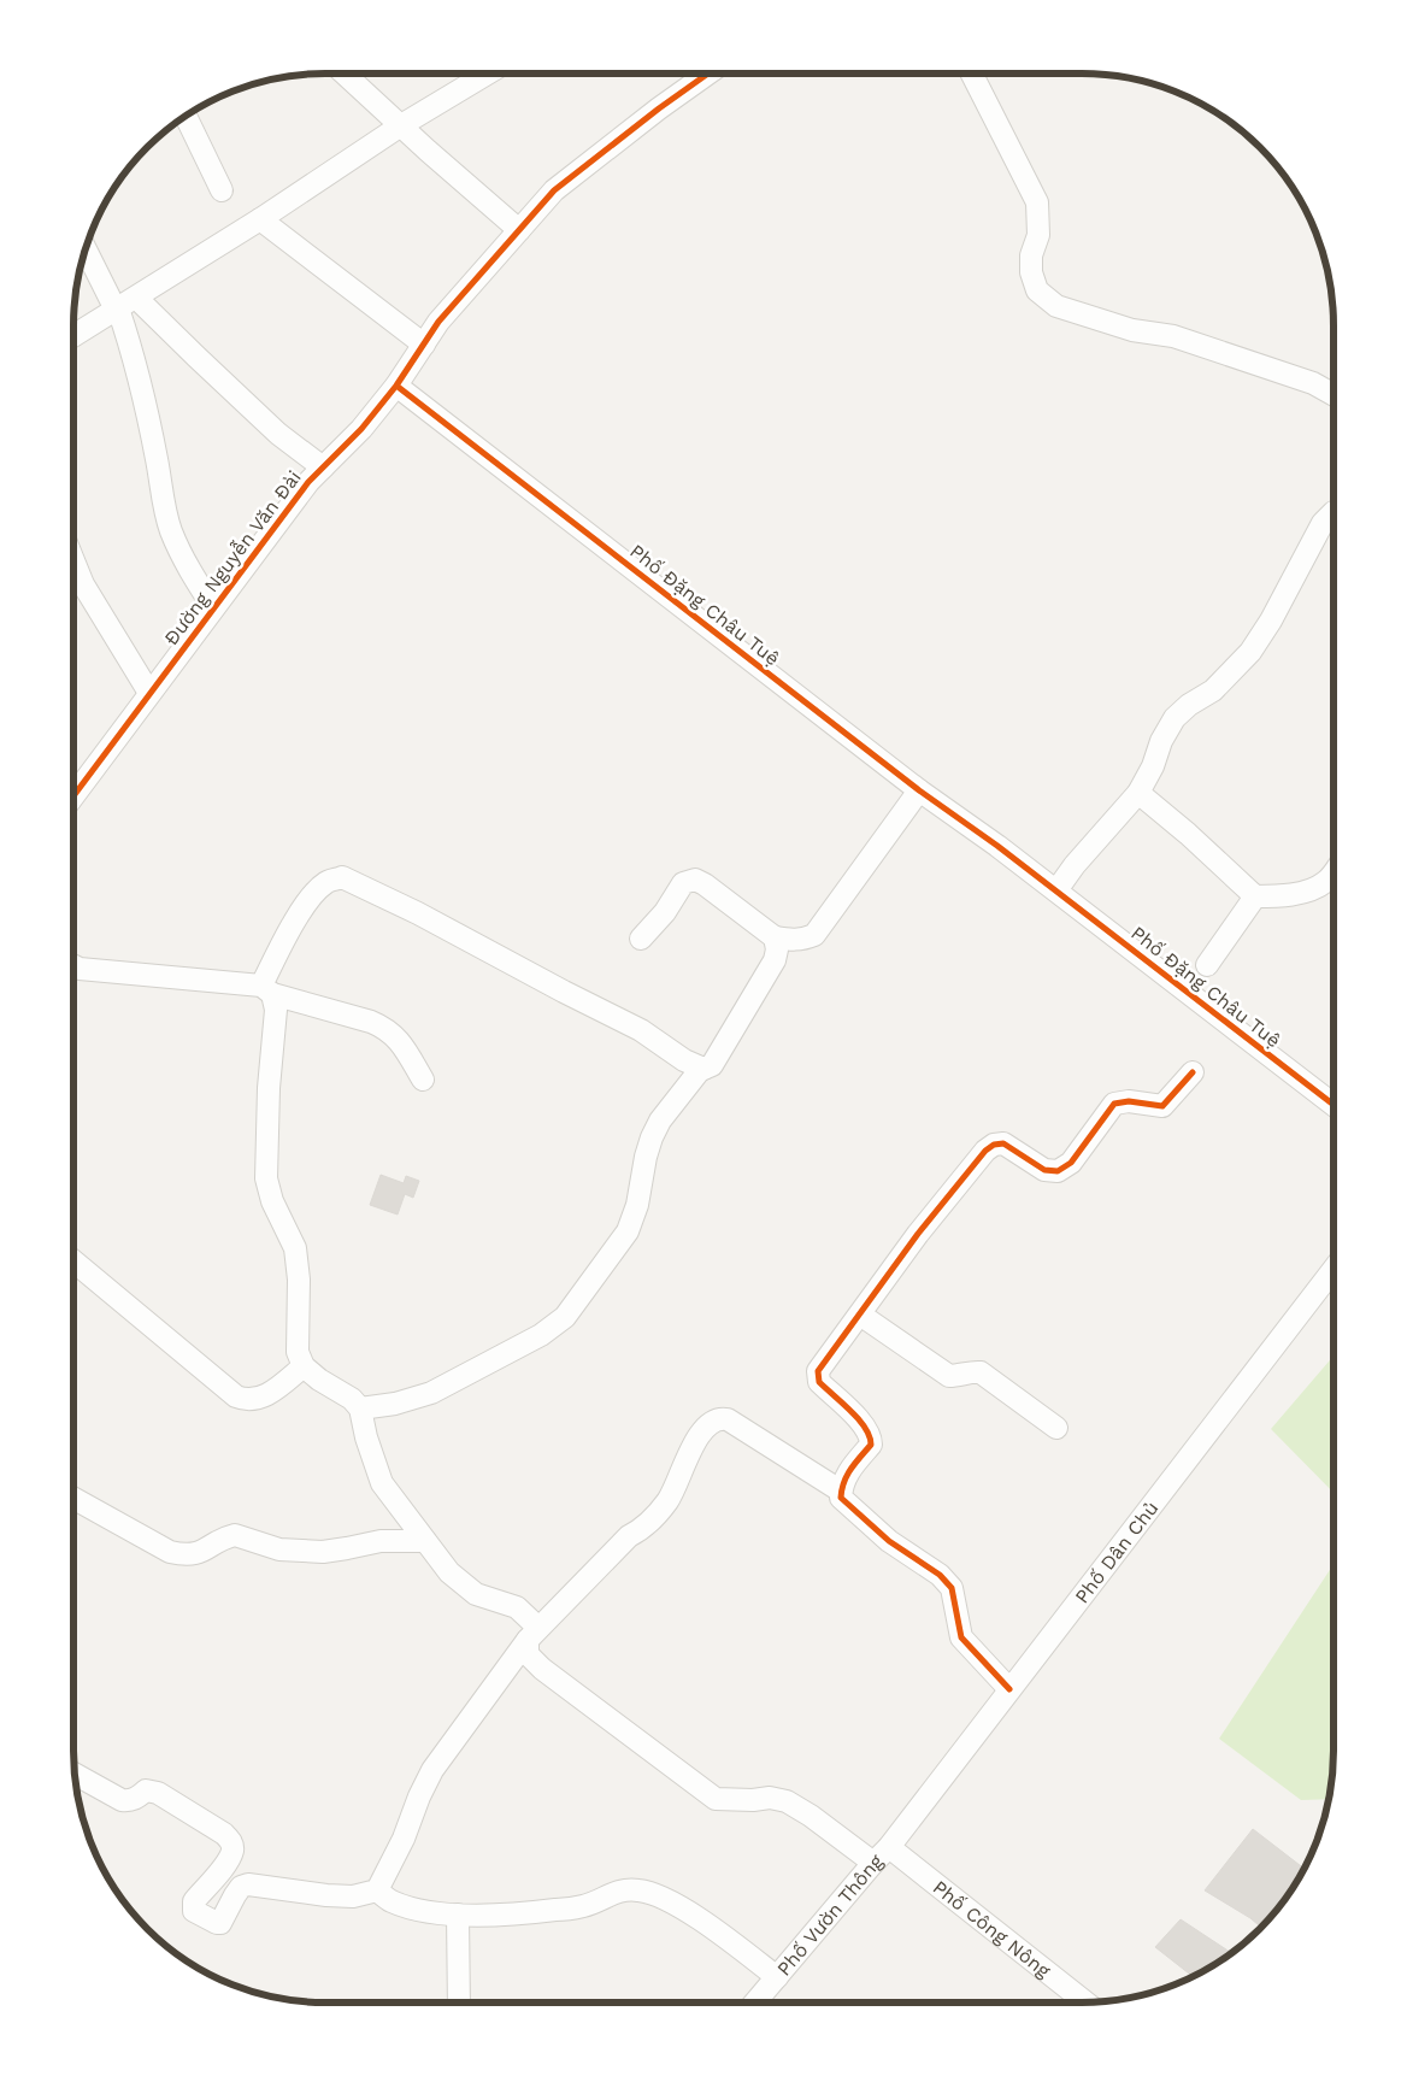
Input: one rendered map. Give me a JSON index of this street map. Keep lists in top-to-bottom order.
{
  "streets": {
    "street": [
      "Đường Nguyễn Văn Đài",
      "Phố Đặng Châu Tuệ",
      "Phố Dân Chủ",
      "Phố Vườn Thông",
      "Phố Công Nông"
    ]
  },
  "crossings": [
    ["Đường Nguyễn Văn Đài", "Phố Đặng Châu Tuệ"],
    ["Phố Dân Chủ", "Phố Vườn Thông"],
    ["Phố Dân Chủ", "Phố Công Nông"],
    ["Phố Vườn Thông", "Phố Công Nông"]
  ]
}
